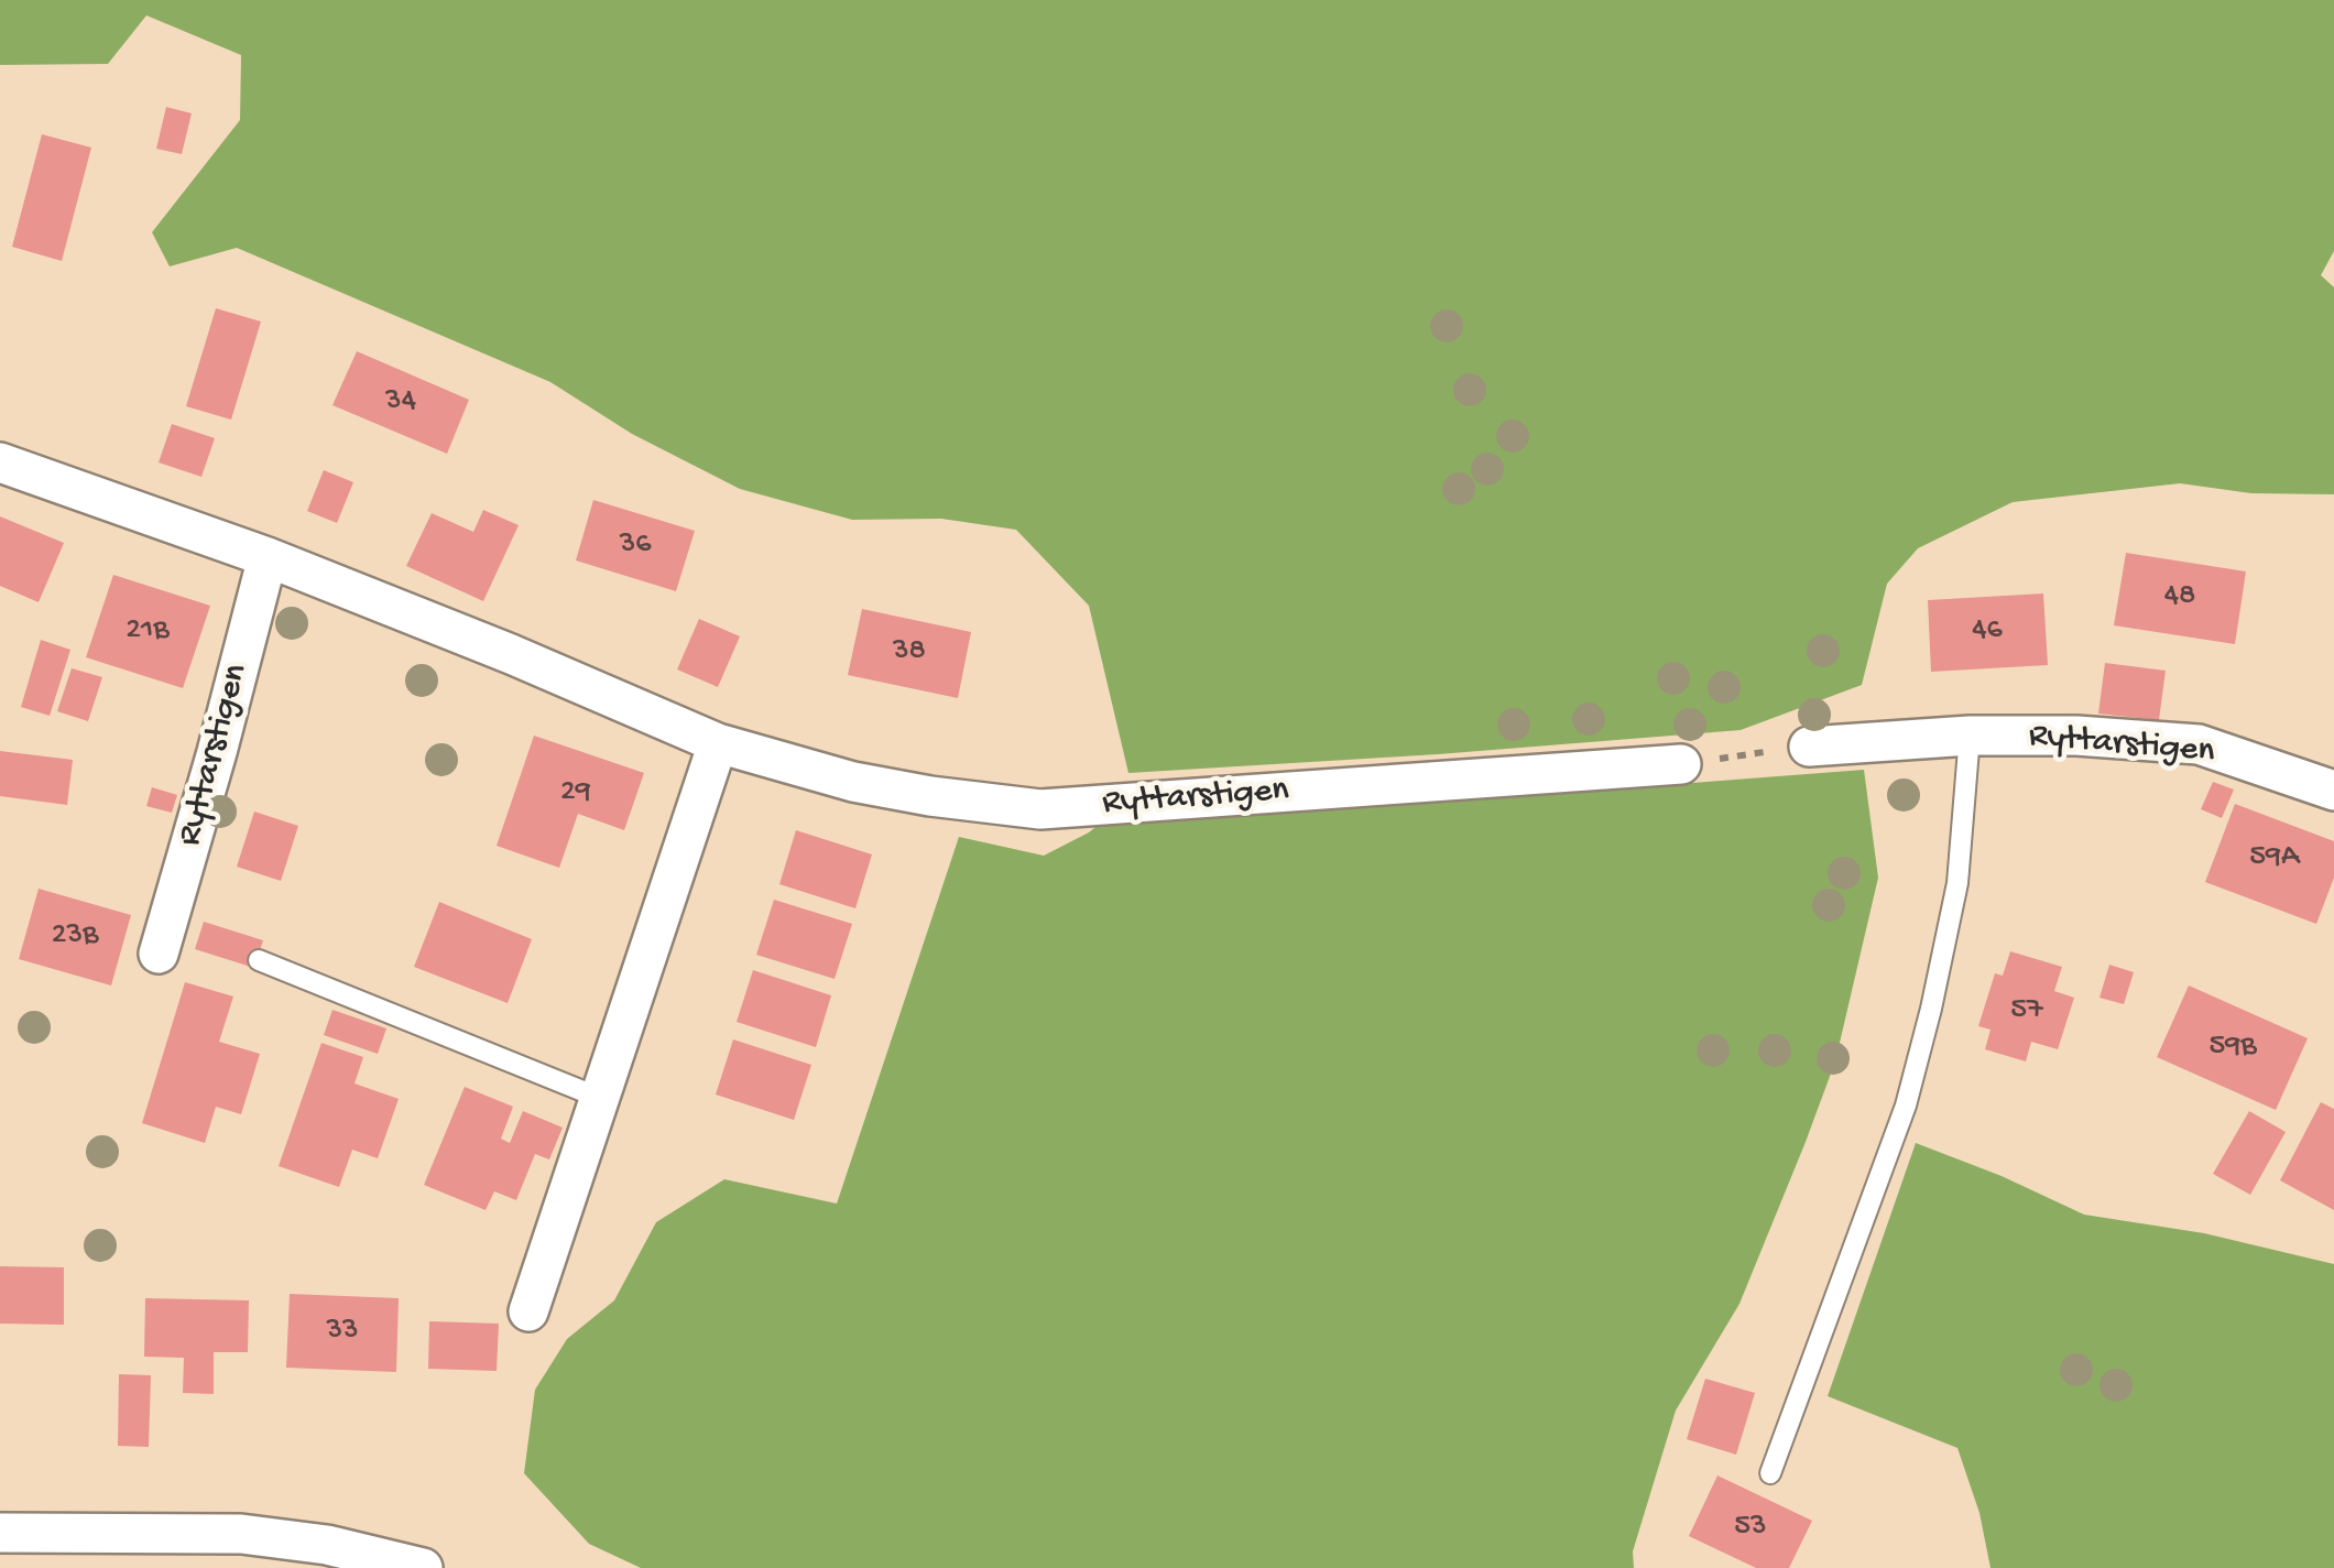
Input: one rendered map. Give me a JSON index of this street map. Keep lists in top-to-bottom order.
{
  "streets": {
    "street": ["Ryttarstigen"]
  },
  "house_numbers": [
    "34",
    "36",
    "48",
    "21B",
    "46",
    "38",
    "29",
    "59A",
    "23B",
    "57",
    "59B",
    "33",
    "53"
  ]
}
